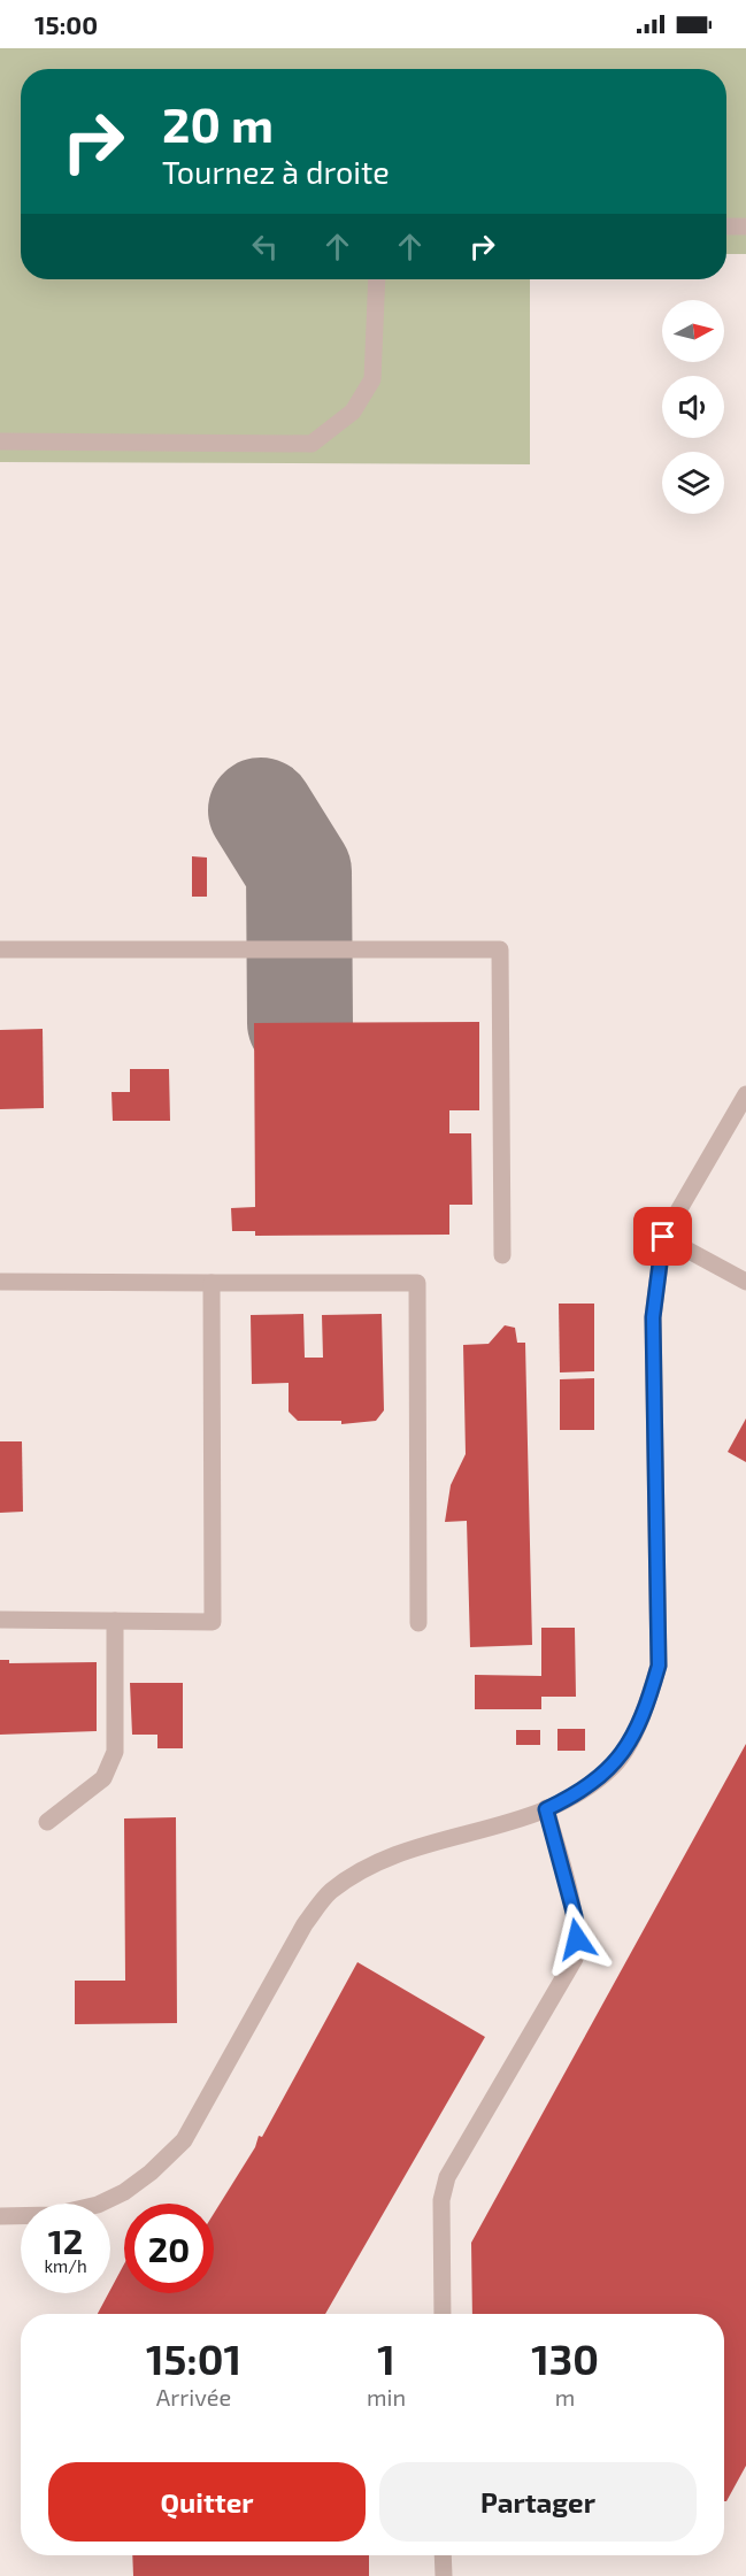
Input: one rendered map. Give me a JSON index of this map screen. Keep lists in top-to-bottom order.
{
  "north": "right",
  "page": {
    "status": "15:00",
    "turn": ["20 m", "Tournez à droite"],
    "speed": "12 km/h",
    "limit": "20",
    "eta": [
      "15:01",
      "Arrivée",
      "1",
      "min",
      "130",
      "m"
    ],
    "buttons": ["Quitter", "Partager"]
  }
}
